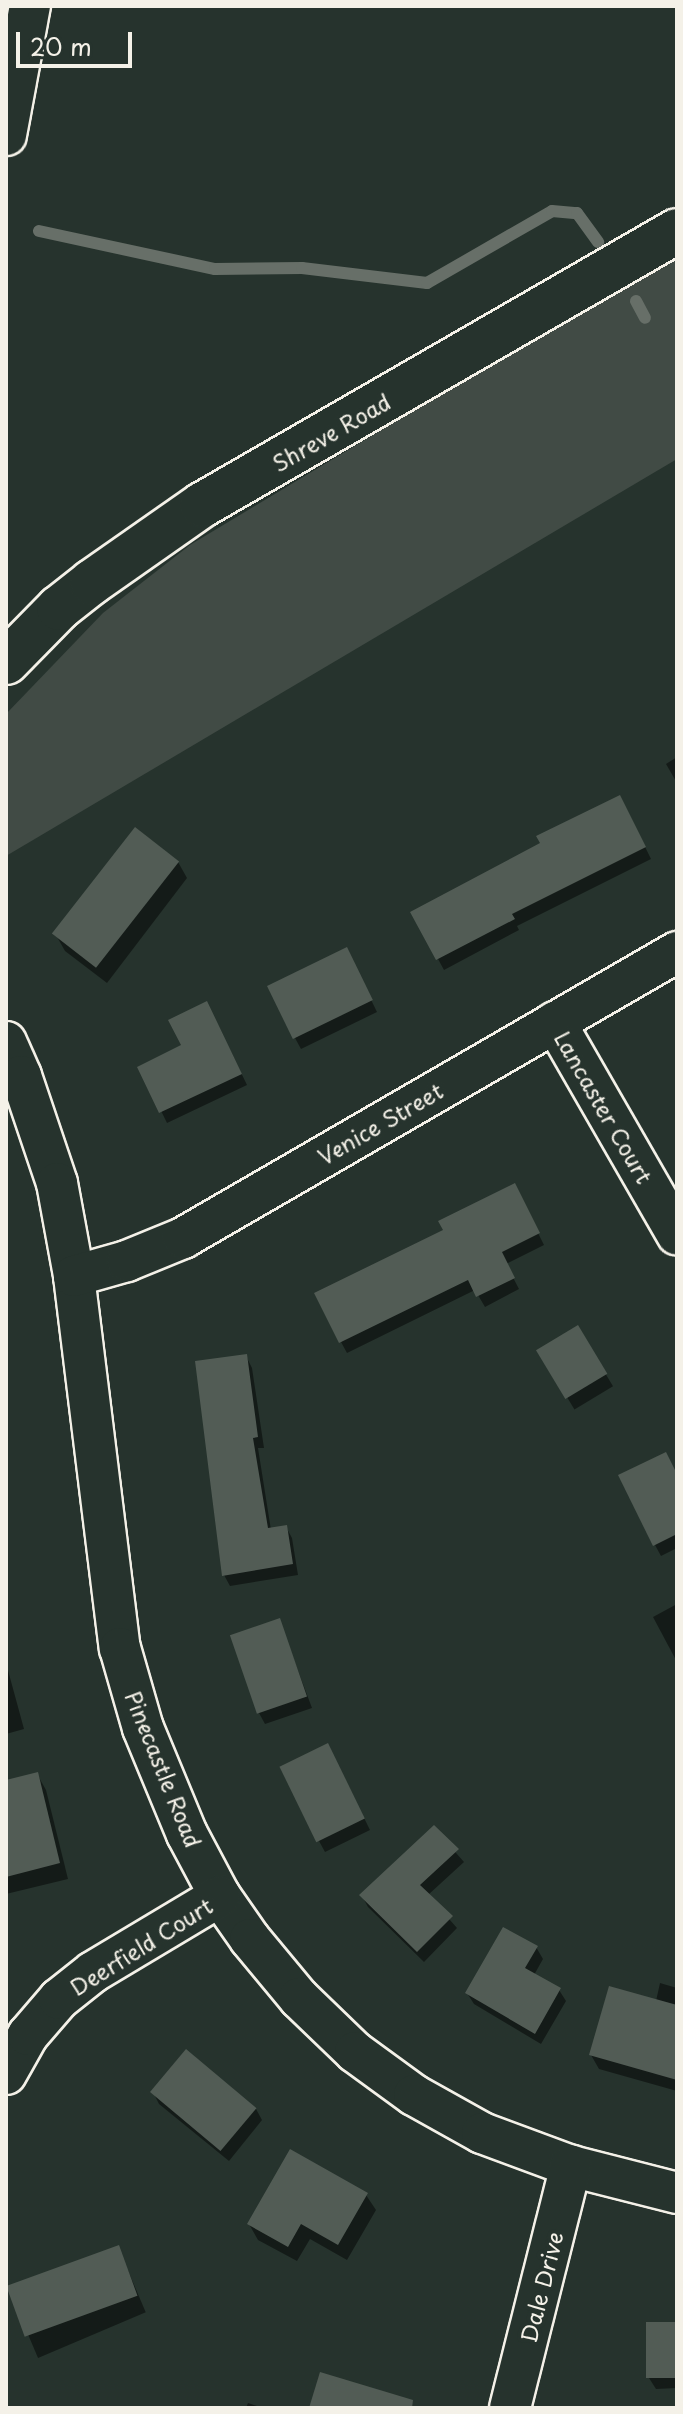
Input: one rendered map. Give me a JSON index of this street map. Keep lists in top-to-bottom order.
{
  "streets": {
    "main road": ["Shreve Road"],
    "street": [
      "Lancaster Court",
      "Venice Street",
      "Pinecastle Road",
      "Deerfield Court",
      "Dale Drive"
    ]
  },
  "crossings": [
    ["Lancaster Court", "Venice Street"],
    ["Venice Street", "Pinecastle Road"],
    ["Pinecastle Road", "Deerfield Court"],
    ["Pinecastle Road", "Dale Drive"]
  ],
  "scale_bar": "20 m"
}
